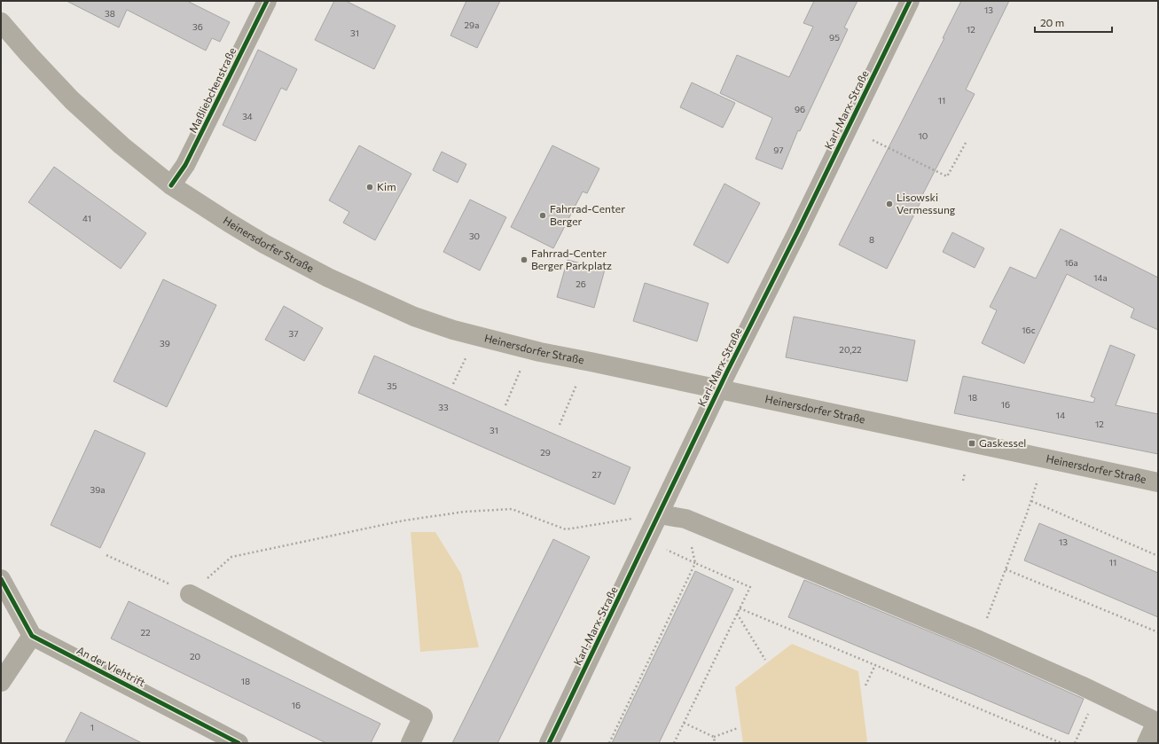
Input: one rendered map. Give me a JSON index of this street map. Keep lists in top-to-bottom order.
{
  "streets": {
    "main road": ["Heinersdorfer Straße"],
    "street": ["Maßliebchenstraße", "Karl-Marx-Straße", "An der Viehtrift"]
  },
  "crossings": [
    ["Maßliebchenstraße", "Heinersdorfer Straße"],
    ["Karl-Marx-Straße", "Heinersdorfer Straße"]
  ],
  "places": {
    "other": [
      "Kim",
      "Lisowski Vermessung",
      "Fahrrad-Center Berger",
      "Fahrrad-Center Berger Parkplatz"
    ],
    "transit": ["Gaskessel"]
  },
  "house_numbers": [
    "13",
    "38",
    "29a",
    "36",
    "12",
    "31",
    "95",
    "11",
    "96",
    "34",
    "10",
    "97",
    "41",
    "30",
    "8",
    "16a",
    "14a",
    "26",
    "16c",
    "37",
    "39",
    "20,22",
    "35",
    "18",
    "16",
    "33",
    "14",
    "12",
    "31",
    "29",
    "27",
    "39a",
    "13",
    "11",
    "22",
    "20",
    "18",
    "16",
    "1"
  ],
  "scale_bar": "20 m"
}
